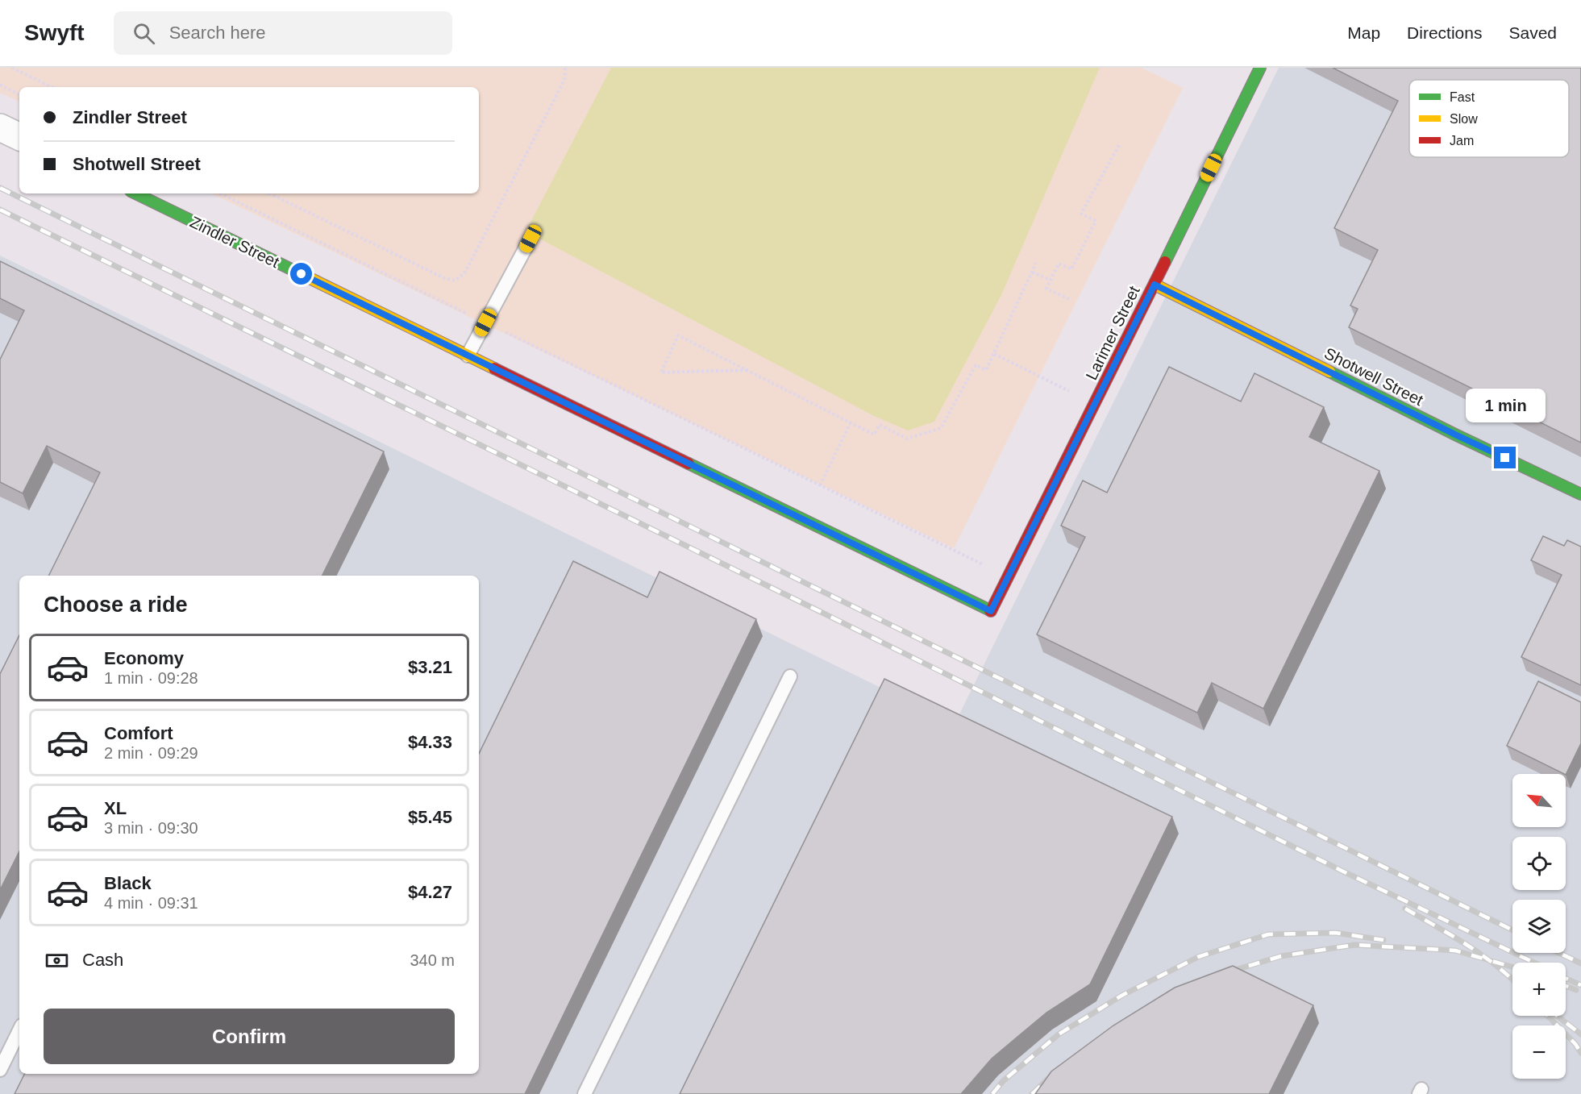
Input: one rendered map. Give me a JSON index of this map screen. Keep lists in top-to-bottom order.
{
  "streets": {
    "street": ["Zindler Street", "Larimer Street", "Shotwell Street"]
  },
  "crossings": [
    ["Zindler Street", "Larimer Street"],
    ["Larimer Street", "Shotwell Street"]
  ],
  "legend": ["Fast", "Slow", "Jam"],
  "north": "top left",
  "page": {
    "header": "Swyft",
    "search": "Search here",
    "nav": ["Map", "Directions", "Saved"],
    "banner": ["Zindler Street", "Shotwell Street"],
    "bubble": "1 min",
    "heading": "Choose a ride",
    "list": [
      {
        "name": "Economy",
        "note": "1 min · 09:28",
        "value": "$3.21"
      },
      {
        "name": "Comfort",
        "note": "2 min · 09:29",
        "value": "$4.33"
      },
      {
        "name": "XL",
        "note": "3 min · 09:30",
        "value": "$5.45"
      },
      {
        "name": "Black",
        "note": "4 min · 09:31",
        "value": "$4.27"
      }
    ],
    "map_buttons": ["+", "−"],
    "pay": ["Cash", "340 m"],
    "buttons": "Confirm"
  }
}
